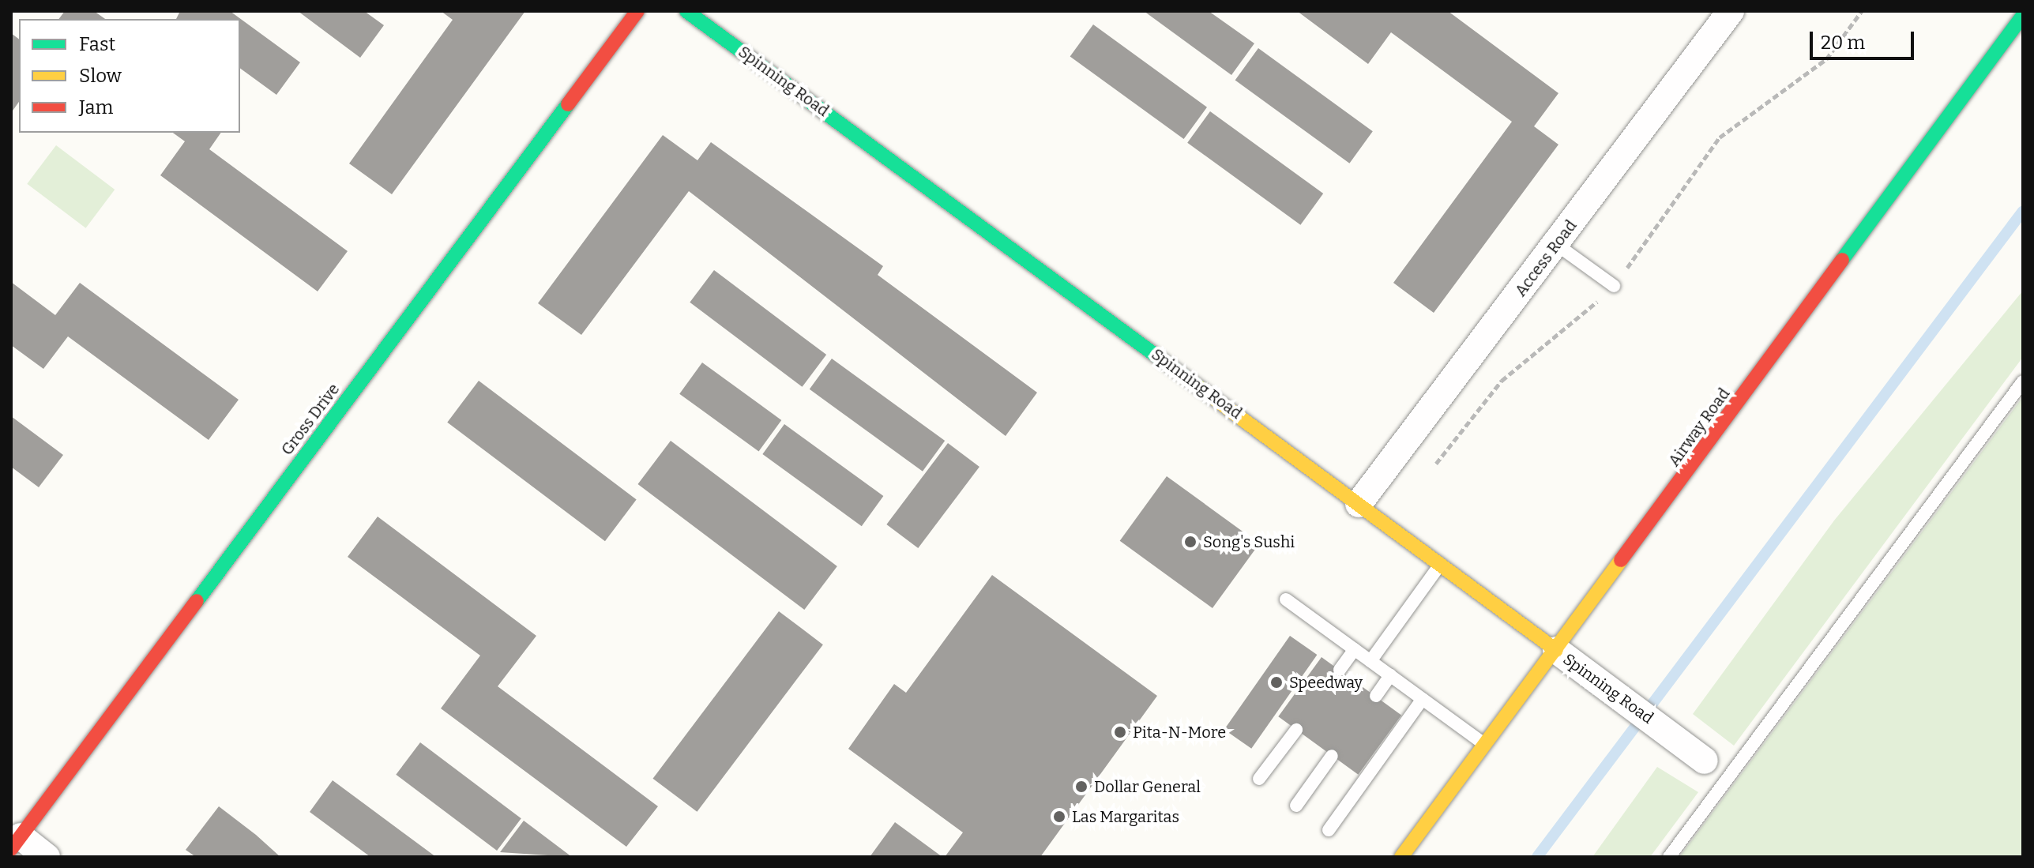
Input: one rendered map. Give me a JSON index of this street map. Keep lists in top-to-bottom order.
{
  "streets": {
    "street": [
      "Spinning Road",
      "Access Road",
      "Gross Drive",
      "Airway Road"
    ]
  },
  "crossings": [
    ["Spinning Road", "Access Road"],
    ["Spinning Road", "Airway Road"]
  ],
  "places": [
    "Song's Sushi",
    "Speedway",
    "Pita-N-More",
    "Dollar General",
    "Las Margaritas"
  ],
  "legend": ["Fast", "Slow", "Jam"],
  "scale_bar": "20 m"
}
